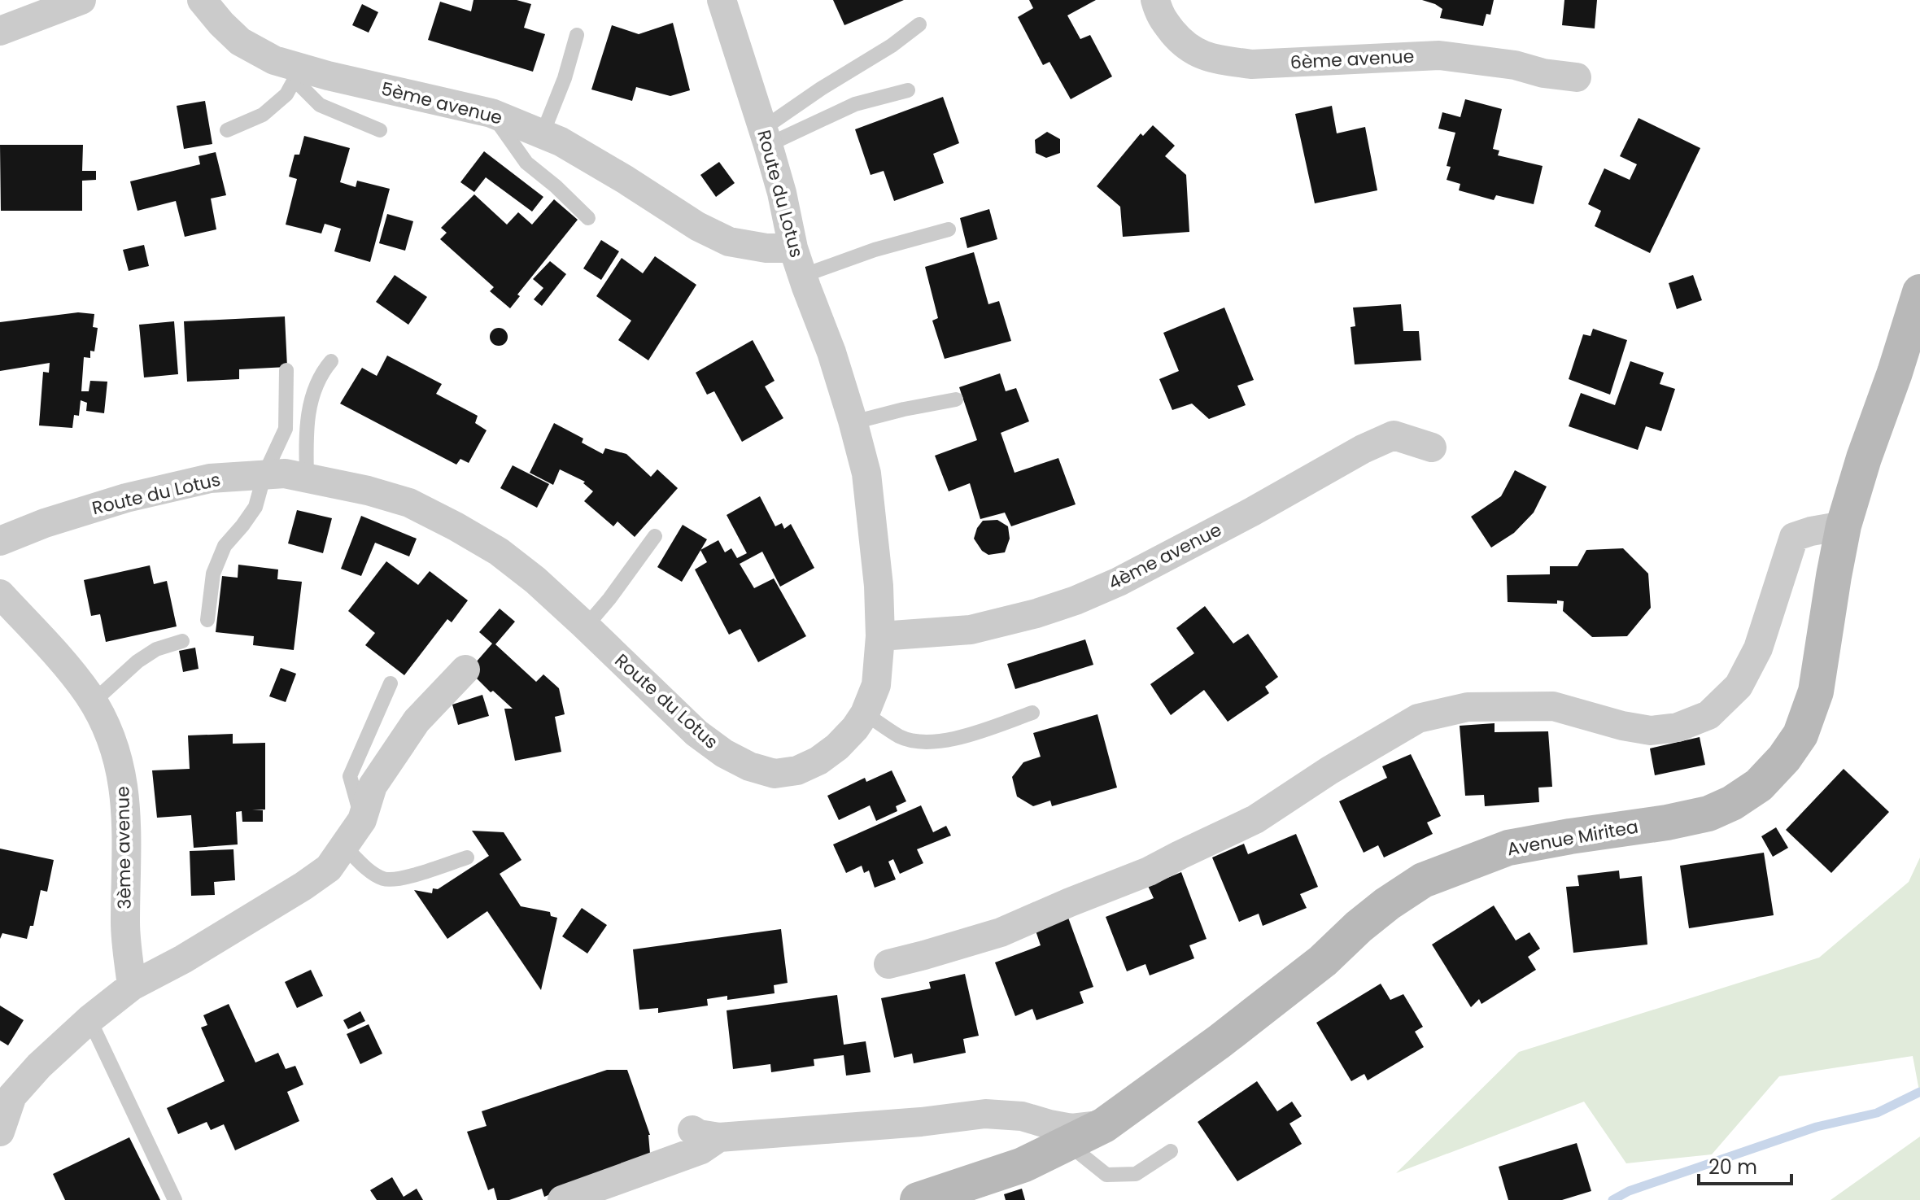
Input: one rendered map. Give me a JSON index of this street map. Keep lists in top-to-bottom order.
{
  "streets": {
    "main road": ["Avenue Miritea"],
    "street": [
      "6ème avenue",
      "5ème avenue",
      "Route du Lotus",
      "4ème avenue",
      "3ème avenue"
    ]
  },
  "crossings": [
    ["5ème avenue", "Route du Lotus"],
    ["Route du Lotus", "4ème avenue"]
  ],
  "scale_bar": "20 m"
}
